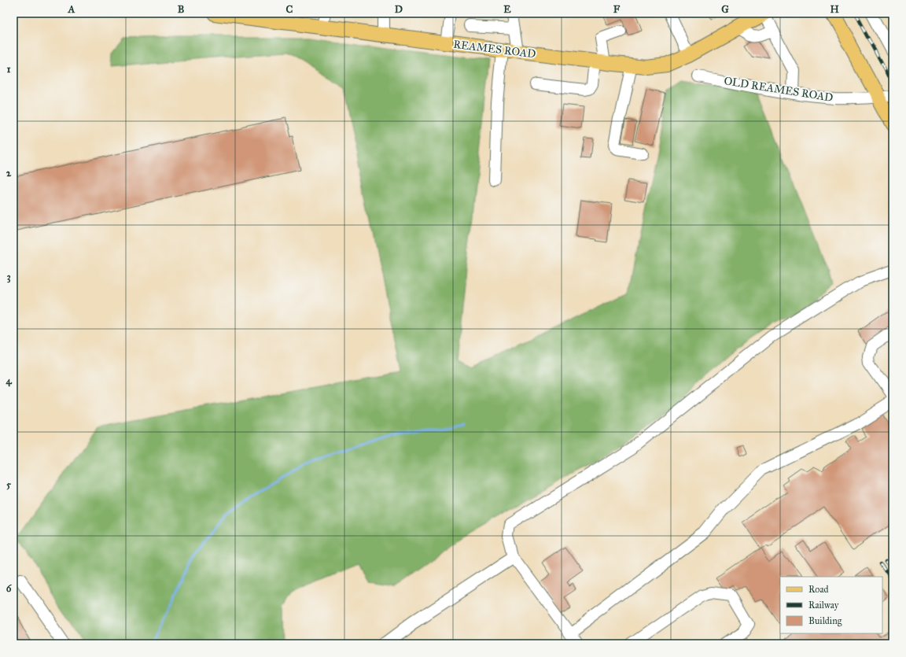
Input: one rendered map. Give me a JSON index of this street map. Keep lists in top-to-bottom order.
{
  "streets": {
    "main road": ["REAMES ROAD"],
    "street": ["OLD REAMES ROAD"]
  },
  "legend": ["Road", "Railway", "Building"],
  "grid": {
    "columns": [
      "A",
      "B",
      "C",
      "D",
      "E",
      "F",
      "G",
      "H"
    ],
    "rows": [
      "1",
      "2",
      "3",
      "4",
      "5",
      "6"
    ]
  }
}
